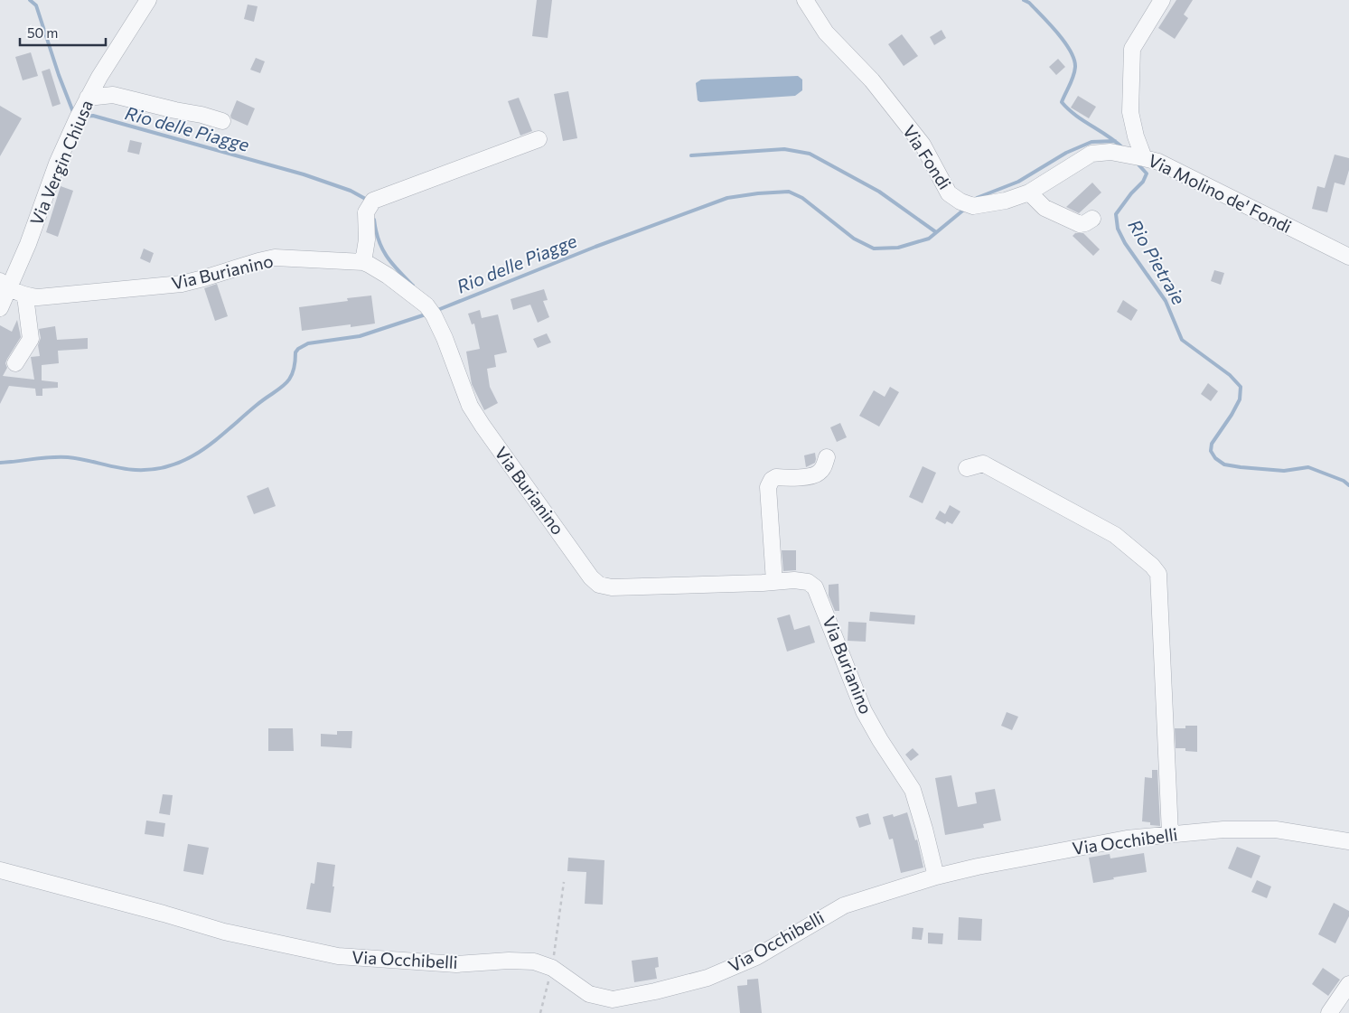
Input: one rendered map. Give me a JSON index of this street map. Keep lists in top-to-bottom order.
{
  "streets": {
    "street": [
      "Via Fondi",
      "Via Vergin Chiusa",
      "Via Molino de' Fondi",
      "Via Burianino",
      "Via Occhibelli"
    ]
  },
  "crossings": [
    ["Via Fondi", "Via Molino de' Fondi"],
    ["Via Vergin Chiusa", "Via Burianino"],
    ["Via Burianino", "Via Occhibelli"]
  ],
  "water": ["Rio delle Piagge", "Rio Pietraie"],
  "scale_bar": "50 m"
}
